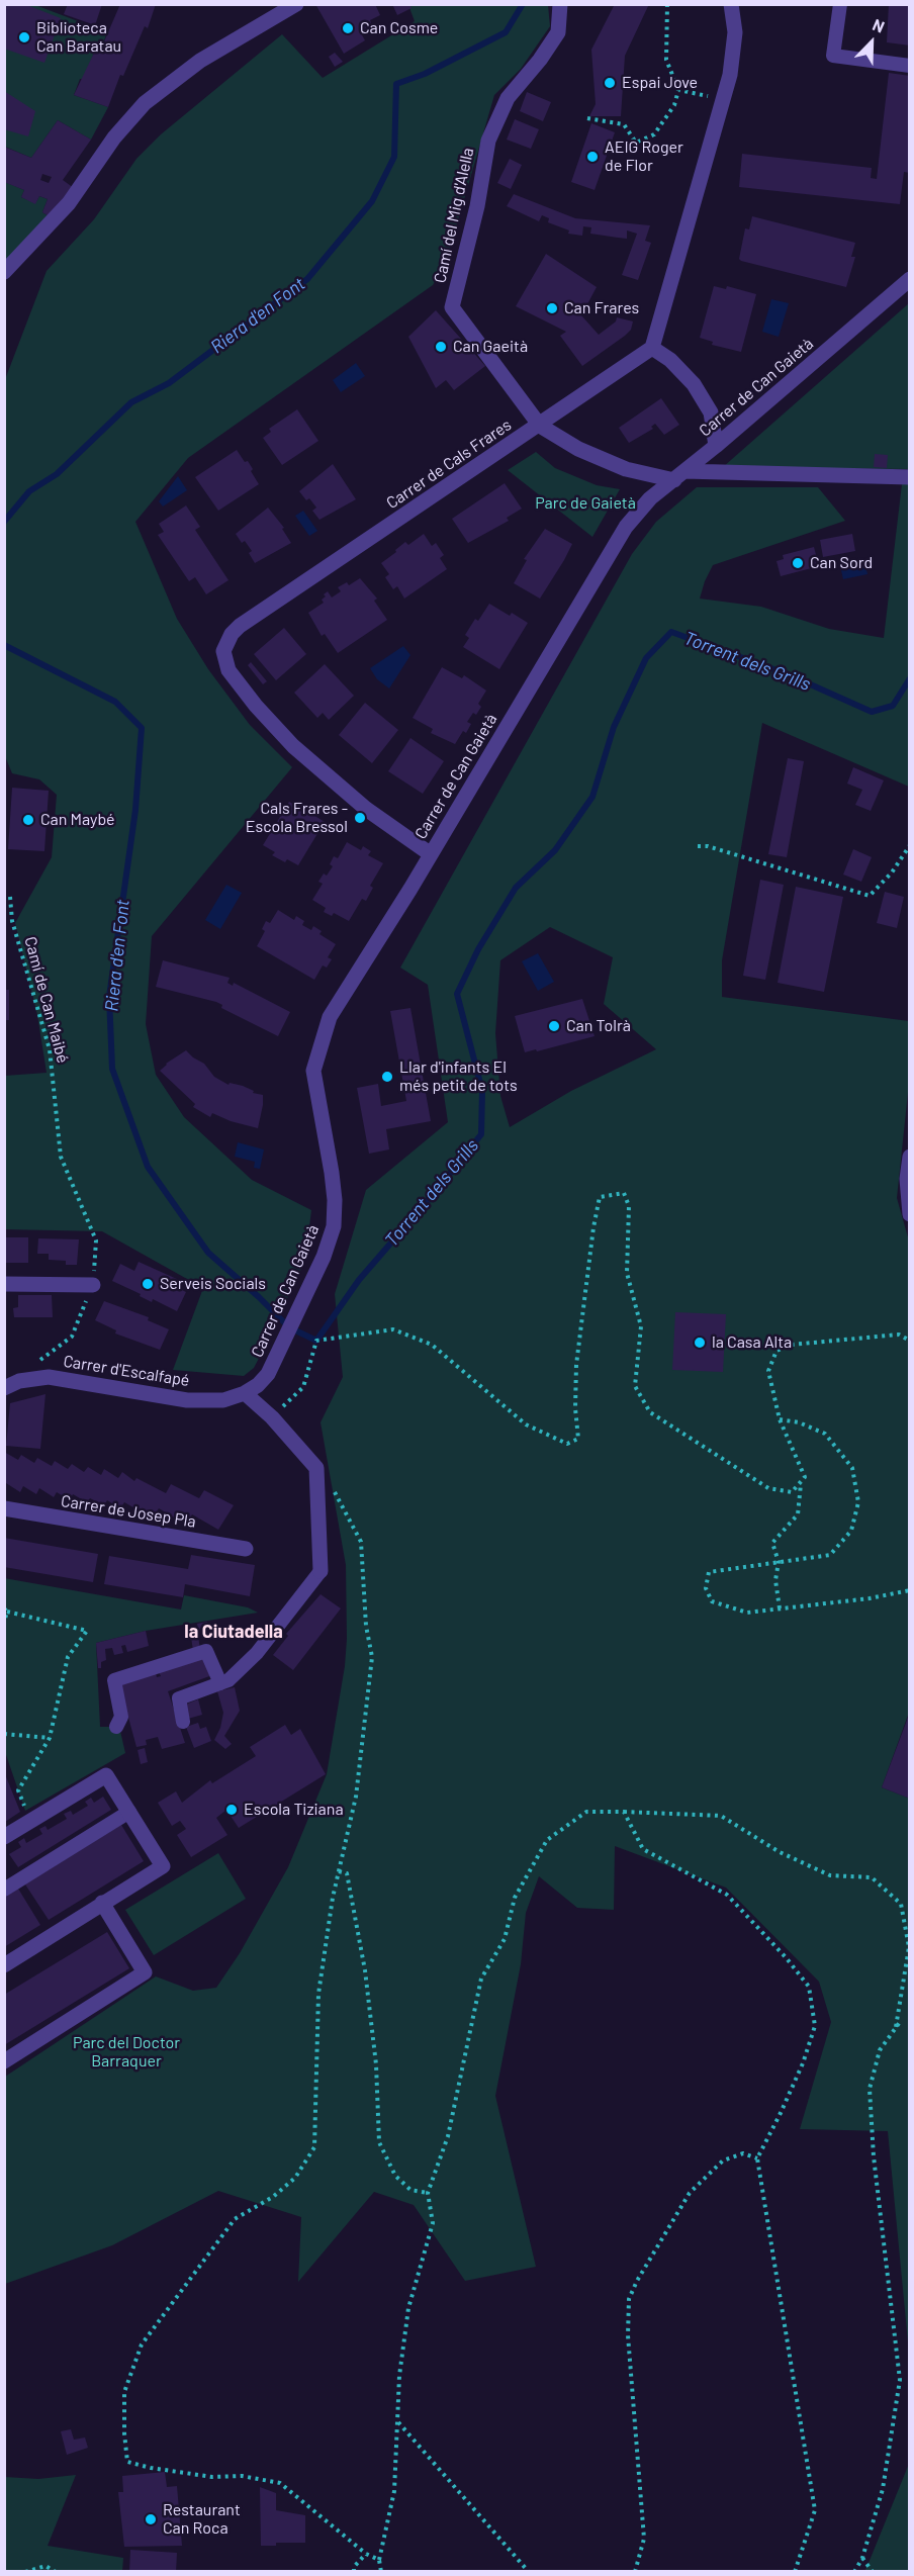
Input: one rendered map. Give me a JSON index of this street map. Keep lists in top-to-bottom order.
{
  "streets": {
    "street": [
      "Camí del Mig d'Alella",
      "Carrer de Can Gaietà",
      "Carrer de Cals Frares",
      "Carrer d'Escalfapé",
      "Carrer de Josep Pla"
    ],
    "path": ["Camí de Can Maibé"]
  },
  "crossings": [
    ["Camí del Mig d'Alella", "Carrer de Can Gaietà"],
    ["Camí del Mig d'Alella", "Carrer de Cals Frares"],
    ["Carrer de Can Gaietà", "Carrer de Cals Frares"],
    ["Carrer de Can Gaietà", "Carrer d'Escalfapé"],
    ["Camí de Can Maibé", "Carrer d'Escalfapé"]
  ],
  "districts": ["la Ciutadella"],
  "water": ["Riera d'en Font", "Torrent dels Grills"],
  "parks": ["Parc de Gaietà", "Parc del Doctor Barraquer"],
  "places": [
    "Can Cosme",
    "Biblioteca Can Baratau",
    "Espai Jove",
    "AEIG Roger de Flor",
    "Can Frares",
    "Can Gaeità",
    "Can Sord",
    "Cals Frares - Escola Bressol",
    "Can Maybé",
    "Can Tolrà",
    "Llar d'infants El més petit de tots",
    "Serveis Socials",
    "la Casa Alta",
    "Escola Tiziana",
    "Restaurant Can Roca"
  ],
  "north": "top right"
}
